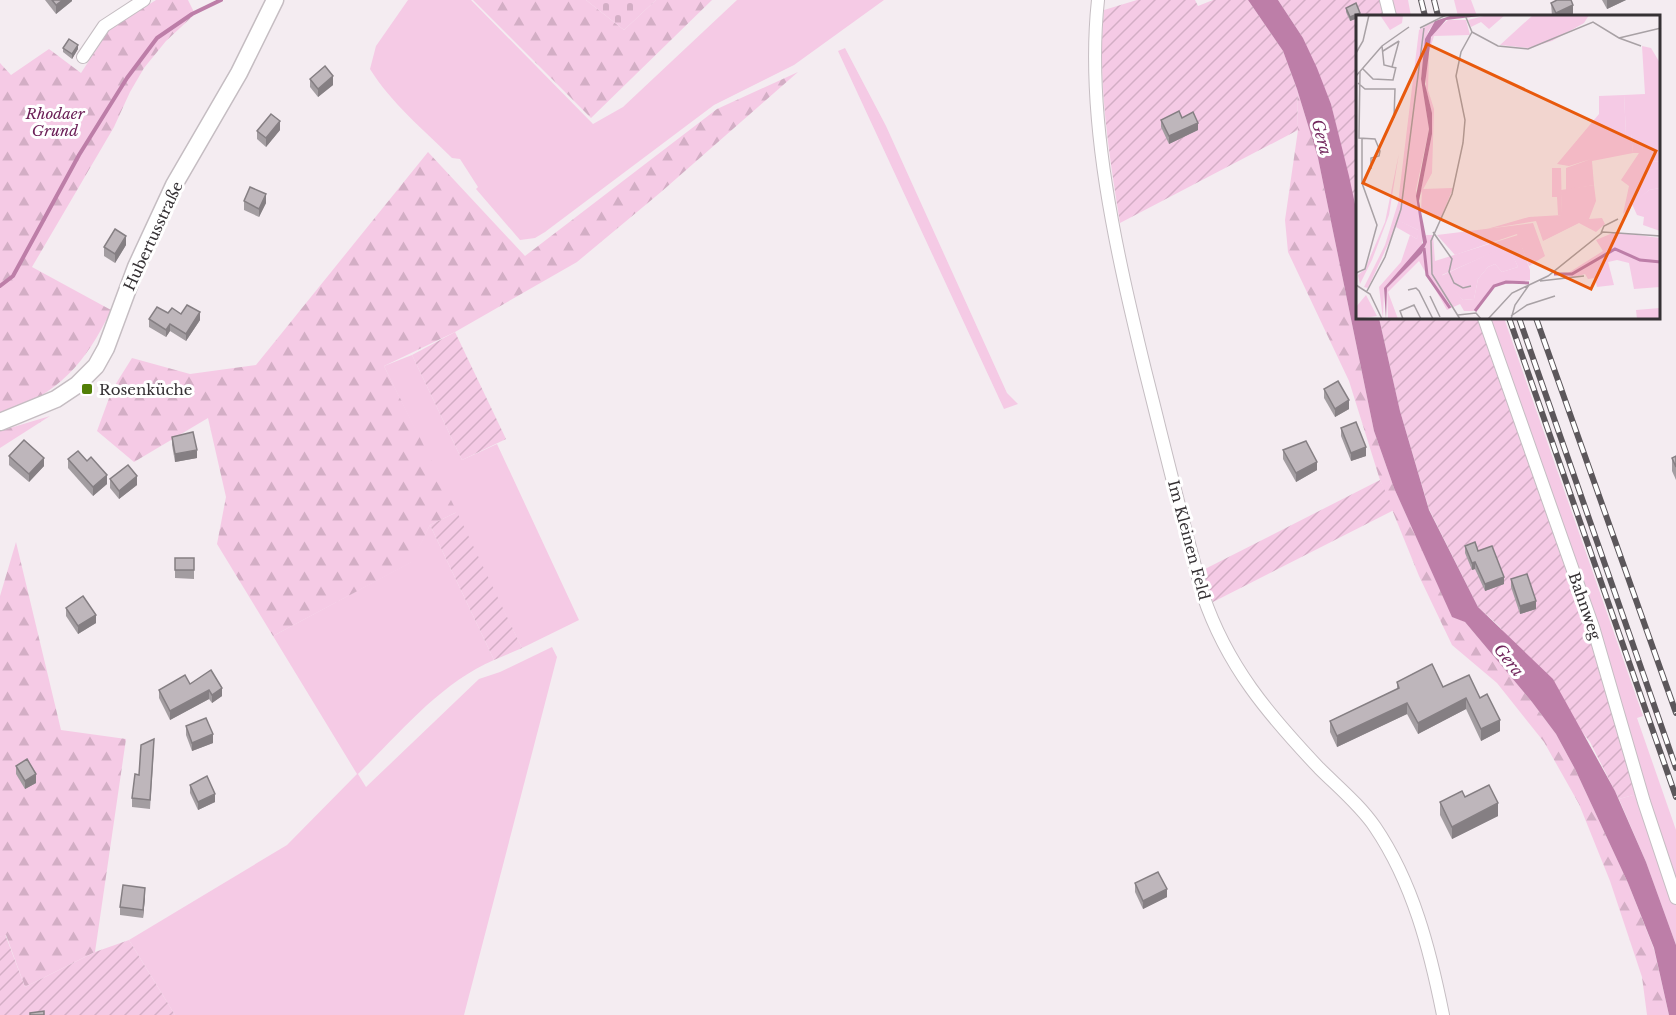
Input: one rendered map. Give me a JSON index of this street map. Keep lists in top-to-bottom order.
{
  "streets": {
    "street": ["Hubertusstraße", "Im Kleinen Feld", "Bahnweg"]
  },
  "water": ["Gera"],
  "parks": ["Rhodaer Grund"],
  "places": {
    "transit": ["Rosenküche"]
  }
}
